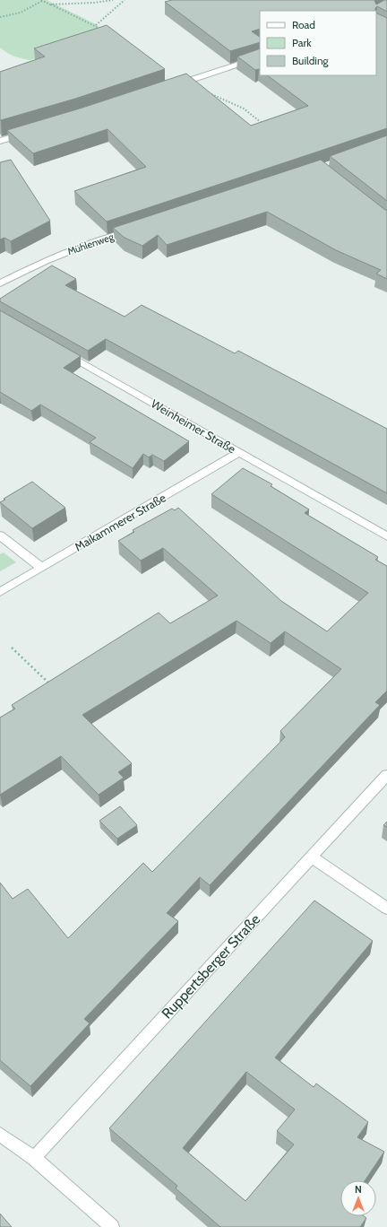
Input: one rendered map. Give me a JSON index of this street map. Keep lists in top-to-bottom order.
{
  "streets": {
    "street": [
      "Mühlenweg",
      "Weinheimer Straße",
      "Maikammerer Straße",
      "Ruppertsberger Straße"
    ]
  },
  "crossings": [
    ["Weinheimer Straße", "Maikammerer Straße"]
  ],
  "legend": ["Road", "Park", "Building"],
  "north": "top"
}
